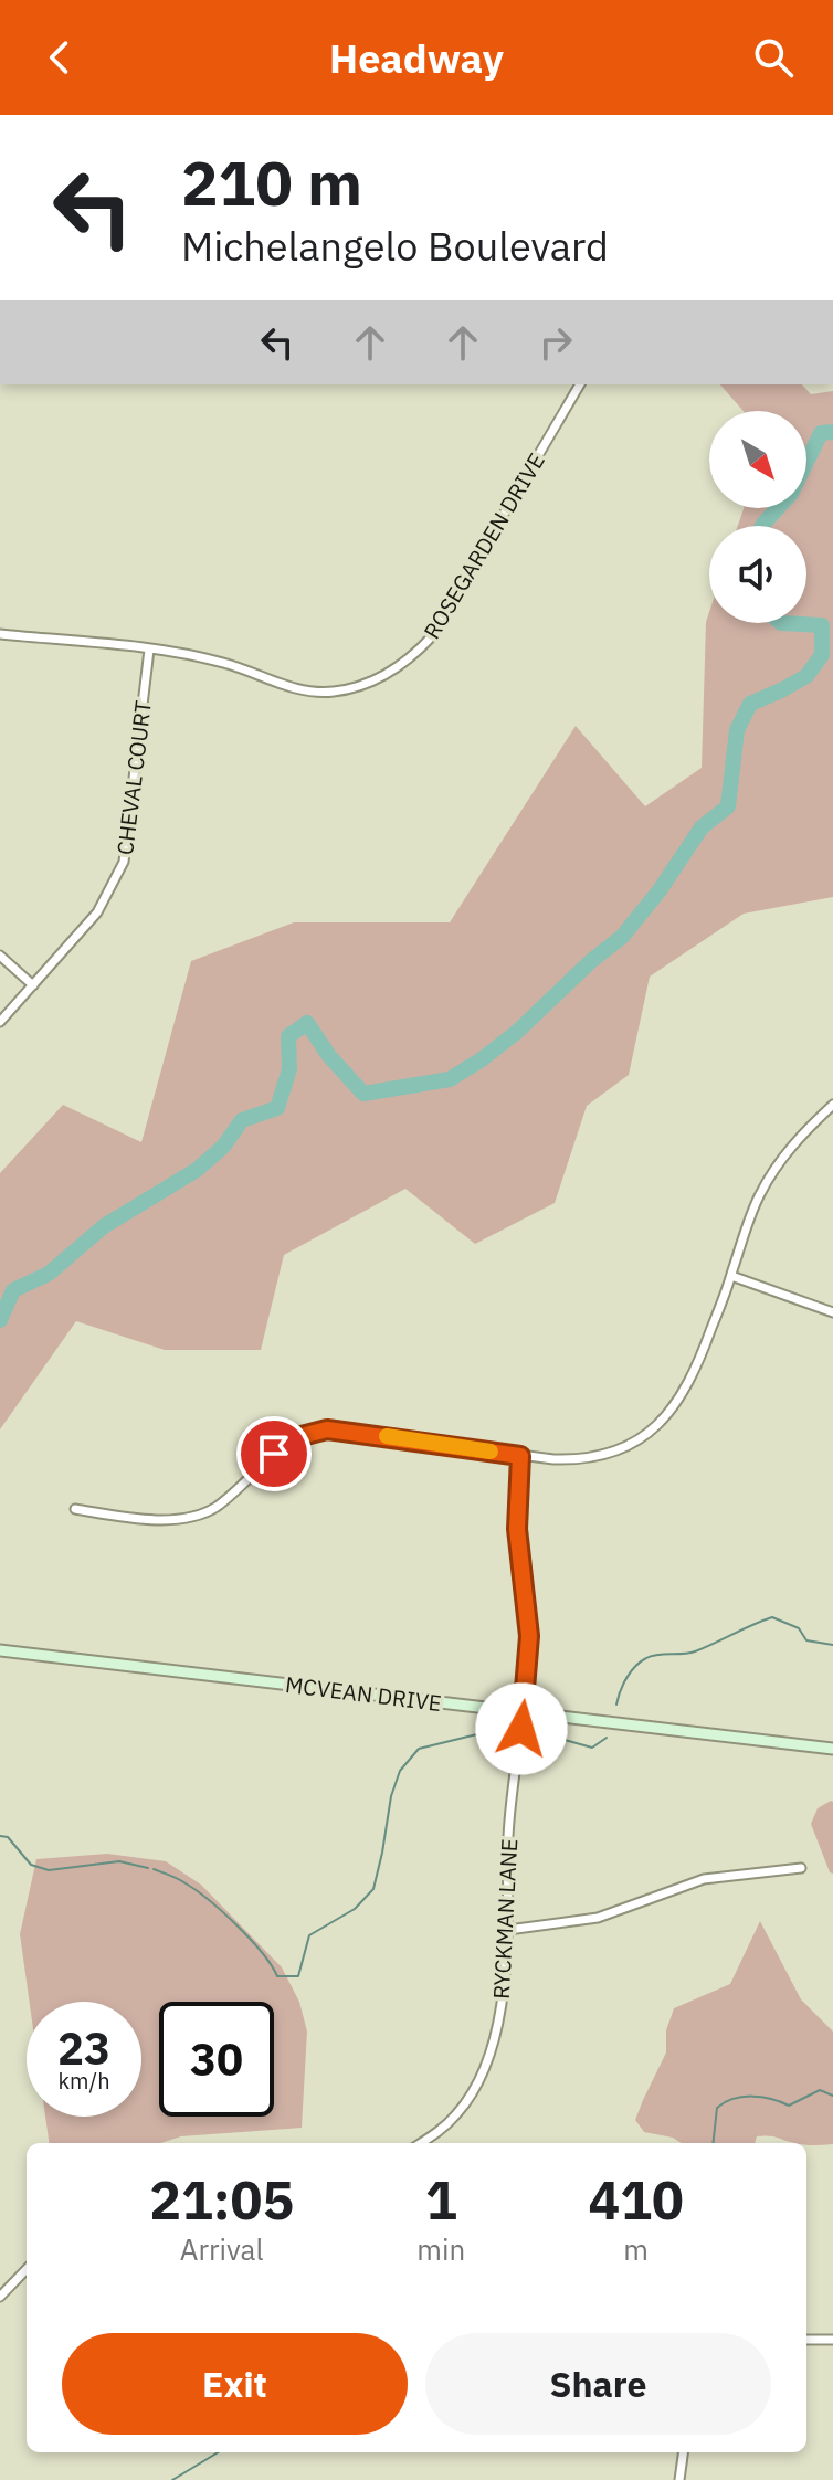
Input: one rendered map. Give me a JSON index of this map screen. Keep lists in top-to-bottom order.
{
  "streets": {
    "main road": ["MCVEAN DRIVE"],
    "street": ["ROSEGARDEN DRIVE", "CHEVAL COURT", "RYCKMAN LANE"]
  },
  "crossings": [
    ["ROSEGARDEN DRIVE", "CHEVAL COURT"],
    ["MCVEAN DRIVE", "RYCKMAN LANE"]
  ],
  "north": "bottom right",
  "page": {
    "header": "Headway",
    "turn": ["210 m", "Michelangelo Boulevard"],
    "speed": "23 km/h",
    "limit": "30",
    "eta": [
      "21:05",
      "Arrival",
      "1",
      "min",
      "410",
      "m"
    ],
    "buttons": ["Exit", "Share"]
  }
}
